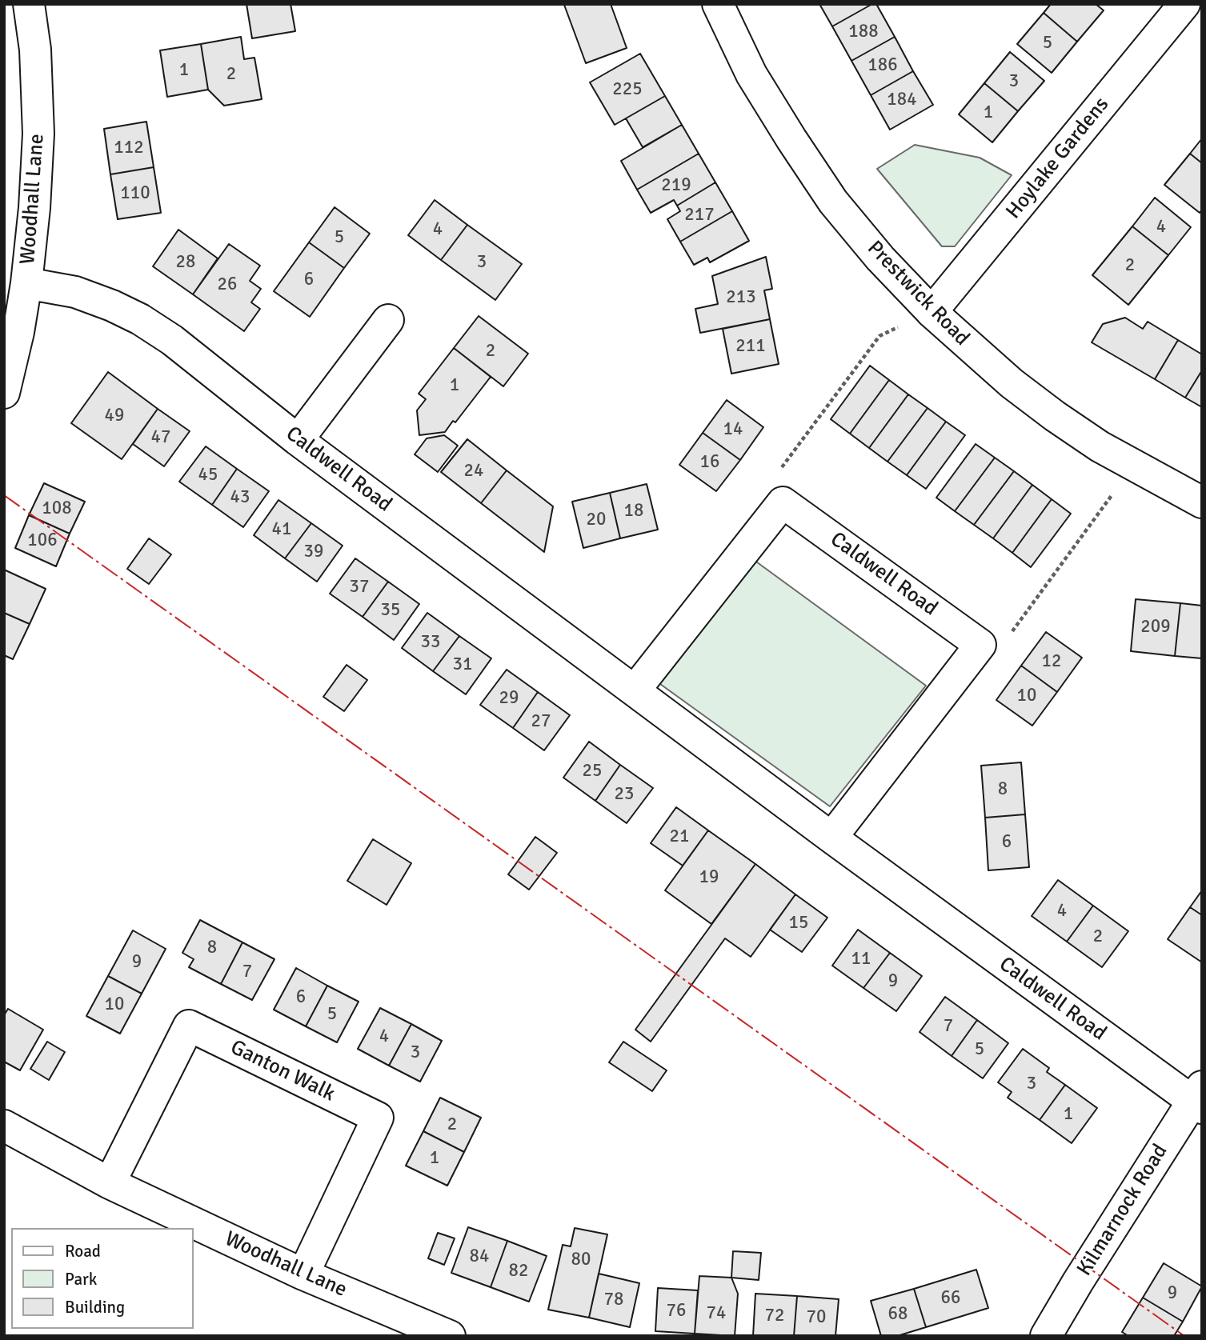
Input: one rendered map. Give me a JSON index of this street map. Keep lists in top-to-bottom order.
{
  "streets": {
    "street": [
      "Hoylake Gardens",
      "Woodhall Lane",
      "Prestwick Road",
      "Caldwell Road",
      "Ganton Walk",
      "Kilmarnock Road"
    ]
  },
  "crossings": [
    ["Hoylake Gardens", "Prestwick Road"],
    ["Woodhall Lane", "Caldwell Road"],
    ["Woodhall Lane", "Ganton Walk"],
    ["Caldwell Road", "Kilmarnock Road"]
  ],
  "house_numbers": [
    "188",
    "5",
    "186",
    "1",
    "2",
    "3",
    "225",
    "184",
    "1",
    "112",
    "219",
    "110",
    "217",
    "4",
    "4",
    "5",
    "28",
    "3",
    "2",
    "6",
    "26",
    "213",
    "211",
    "2",
    "1",
    "49",
    "14",
    "47",
    "16",
    "24",
    "45",
    "43",
    "108",
    "18",
    "20",
    "41",
    "106",
    "39",
    "37",
    "35",
    "209",
    "33",
    "12",
    "31",
    "10",
    "29",
    "27",
    "25",
    "8",
    "23",
    "21",
    "6",
    "19",
    "4",
    "15",
    "2",
    "8",
    "11",
    "9",
    "7",
    "9",
    "6",
    "10",
    "5",
    "7",
    "4",
    "5",
    "3",
    "3",
    "1",
    "2",
    "1",
    "84",
    "80",
    "82",
    "9",
    "66",
    "78",
    "76",
    "74",
    "68",
    "72",
    "70"
  ],
  "legend": ["Road", "Park", "Building"]
}
